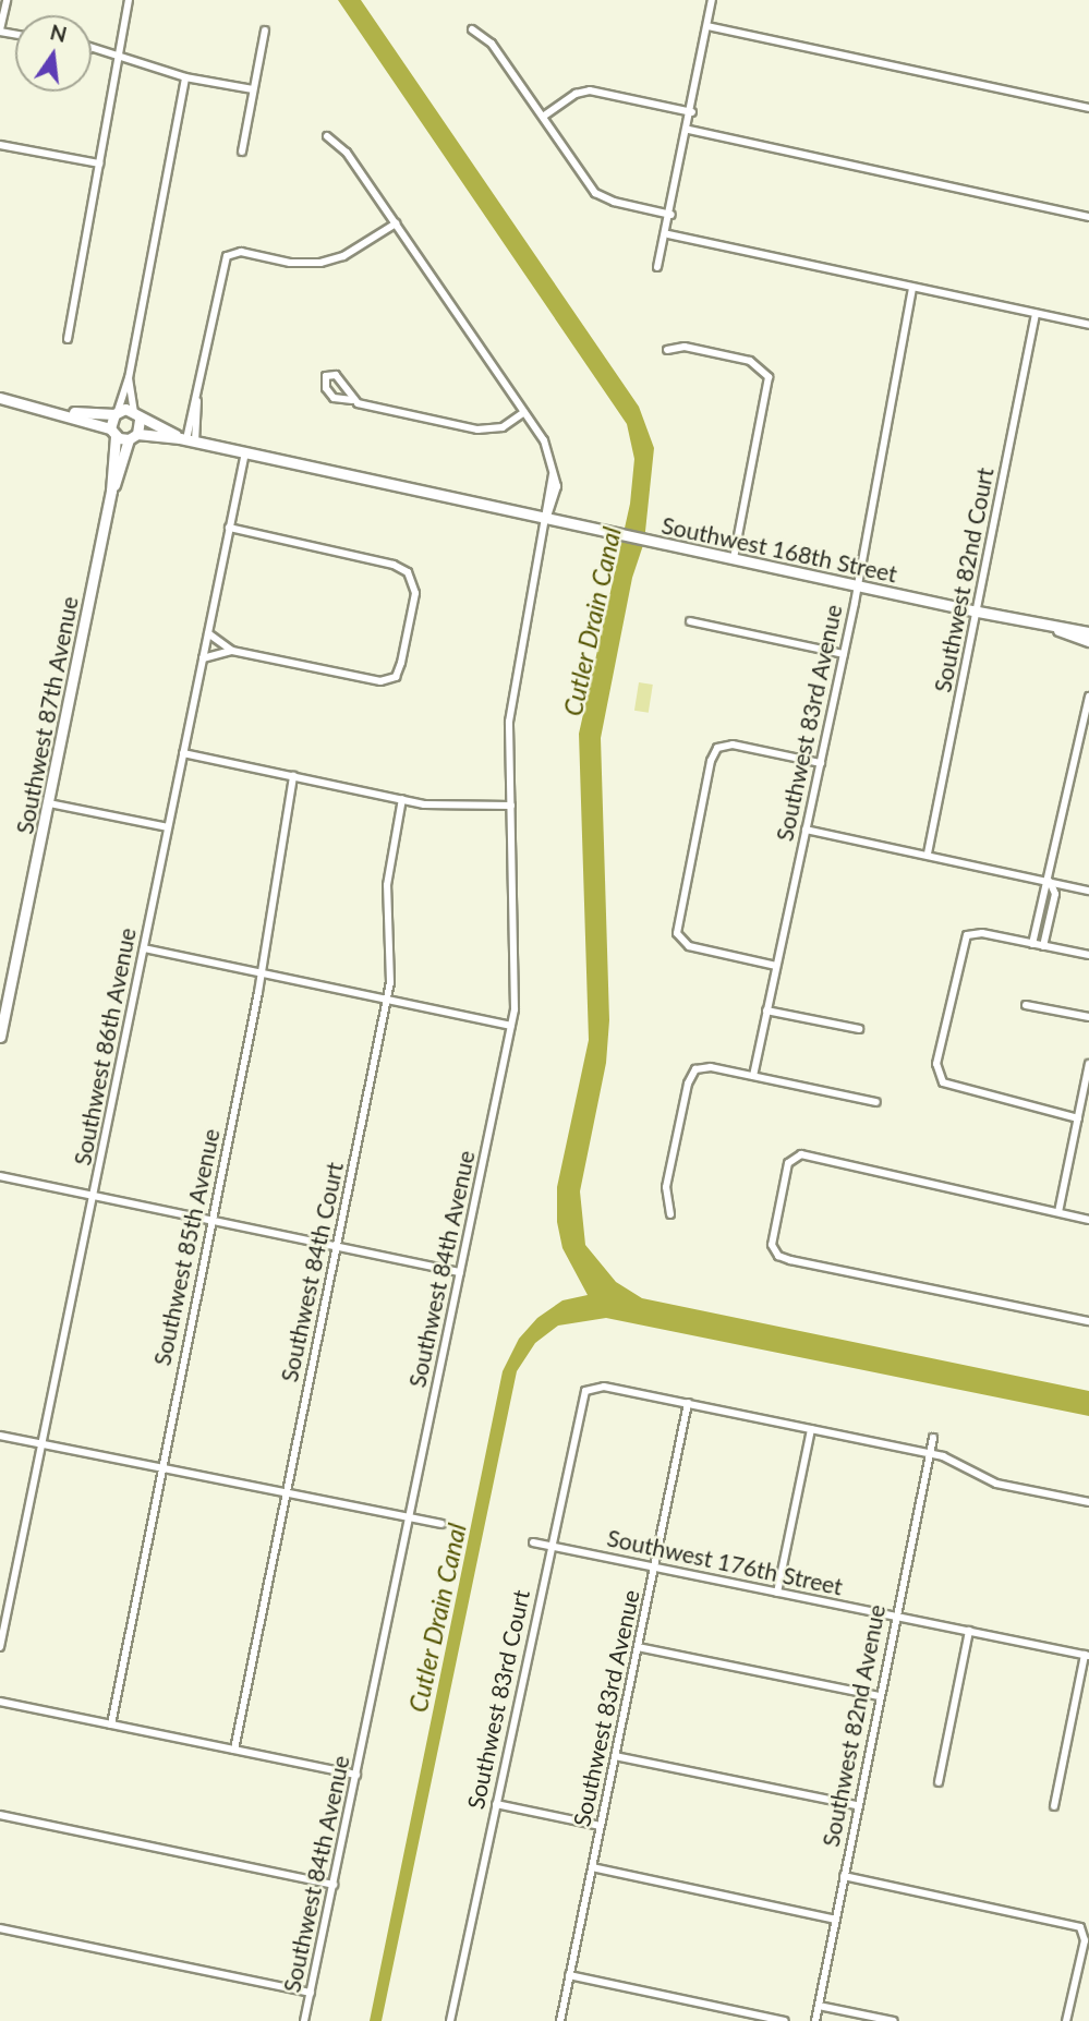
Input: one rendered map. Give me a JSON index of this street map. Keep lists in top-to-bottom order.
{
  "streets": {
    "street": [
      "Southwest 168th Street",
      "Southwest 82nd Court",
      "Southwest 87th Avenue",
      "Southwest 83rd Avenue",
      "Southwest 86th Avenue",
      "Southwest 85th Avenue",
      "Southwest 84th Avenue",
      "Southwest 84th Court",
      "Southwest 176th Street",
      "Southwest 83rd Court",
      "Southwest 82nd Avenue"
    ]
  },
  "crossings": [
    ["Southwest 168th Street", "Southwest 82nd Court"],
    ["Southwest 168th Street", "Southwest 87th Avenue"],
    ["Southwest 168th Street", "Southwest 83rd Avenue"],
    ["Southwest 168th Street", "Southwest 86th Avenue"],
    ["Southwest 168th Street", "Southwest 84th Avenue"],
    ["Southwest 83rd Avenue", "Southwest 176th Street"],
    ["Southwest 83rd Avenue", "Southwest 83rd Court"],
    ["Southwest 176th Street", "Southwest 83rd Court"],
    ["Southwest 176th Street", "Southwest 82nd Avenue"]
  ],
  "water": ["Cutler Drain Canal"],
  "north": "top"
}
